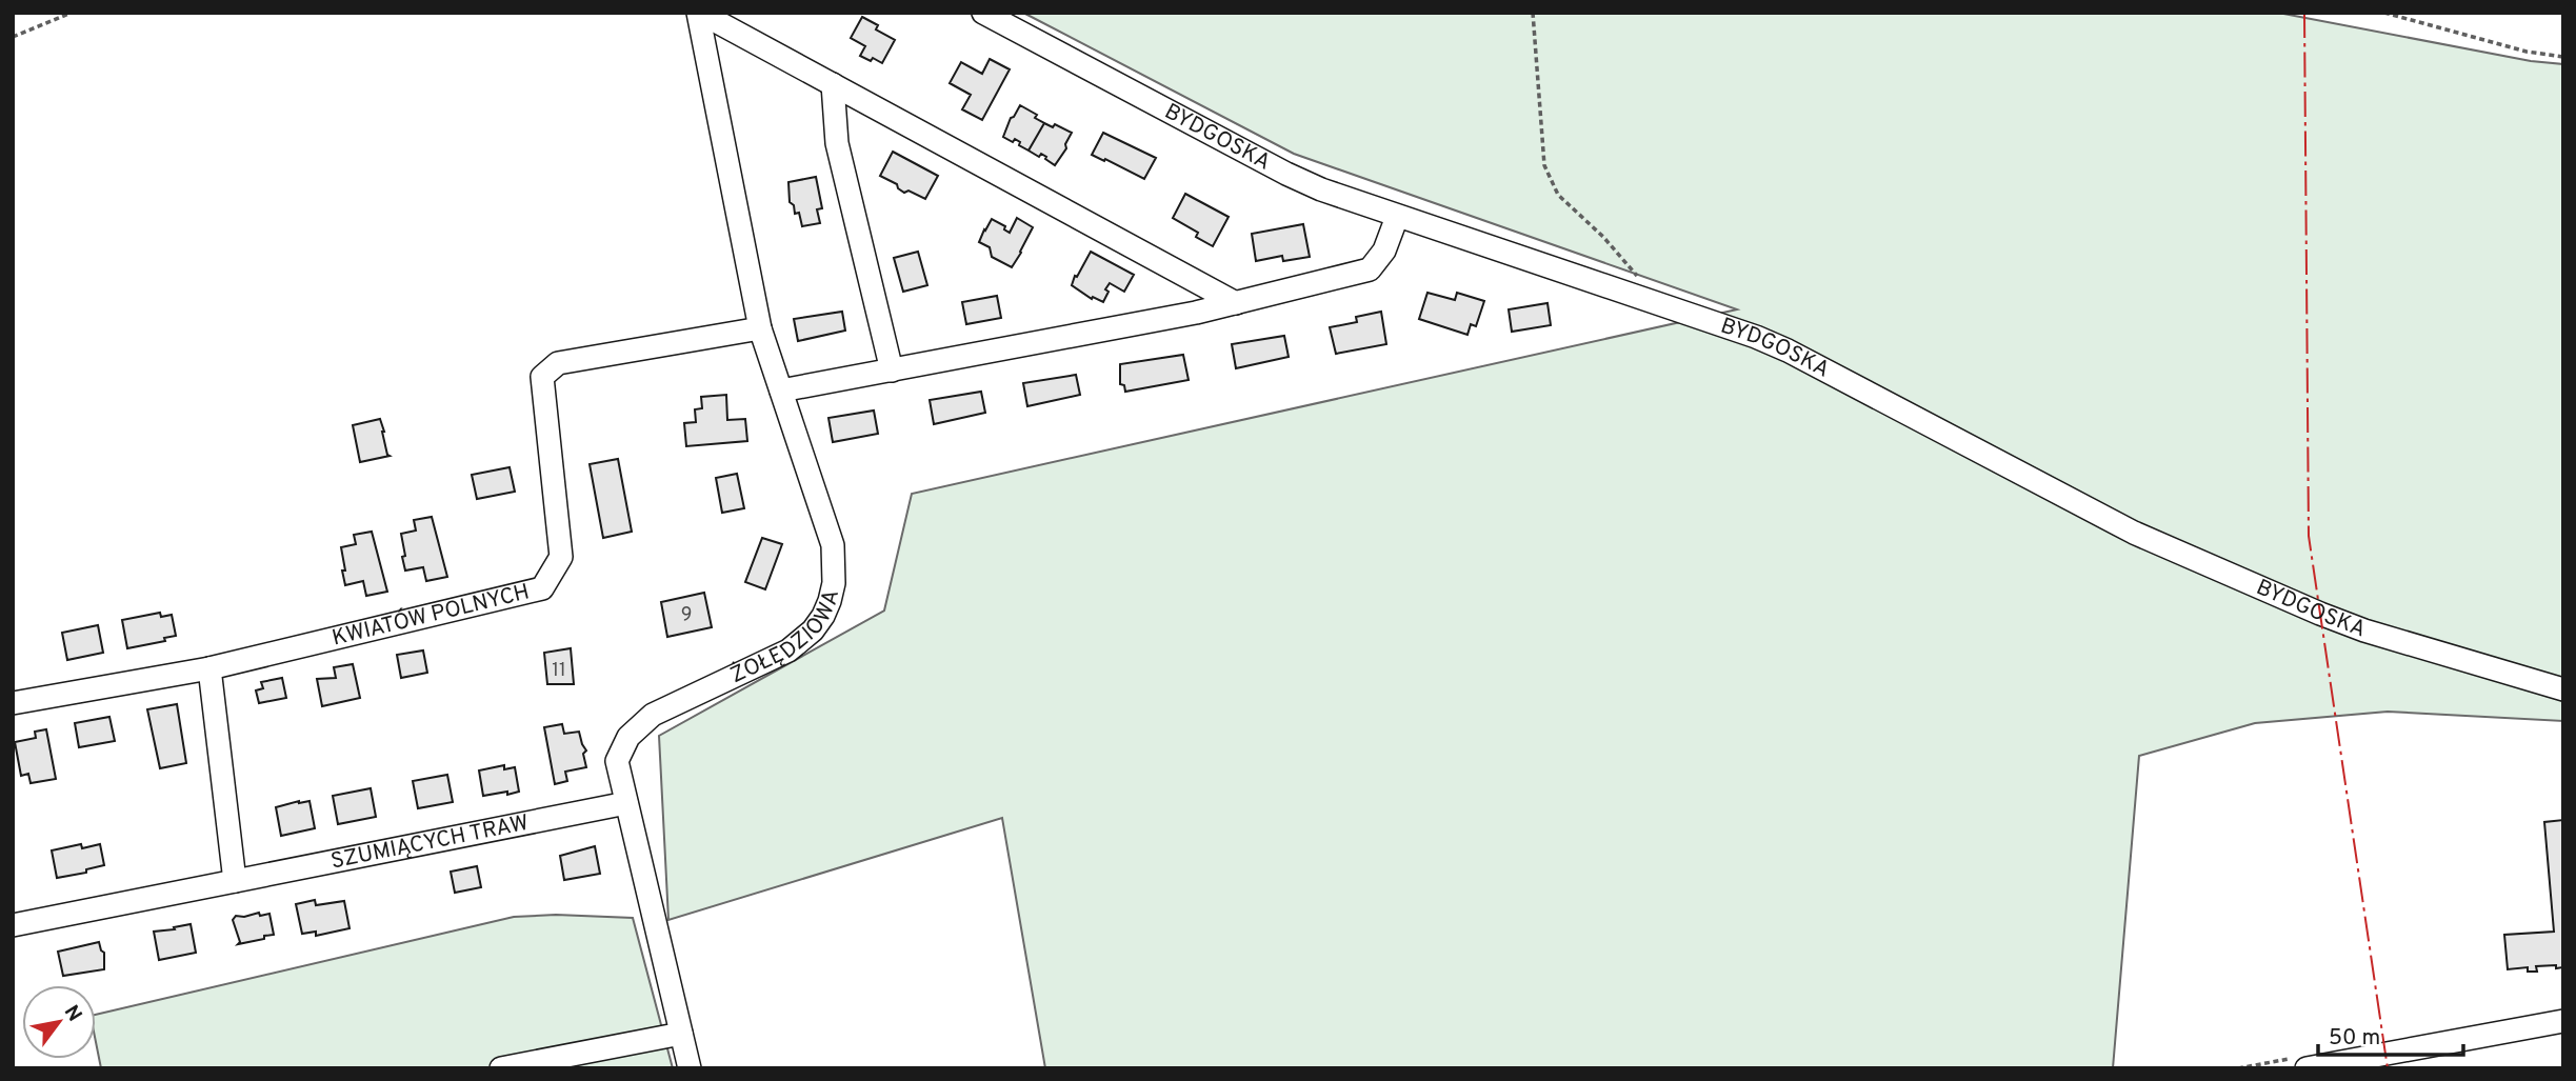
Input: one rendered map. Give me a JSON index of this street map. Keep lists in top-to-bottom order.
{
  "streets": {
    "street": [
      "BYDGOSKA",
      "KWIATÓW POLNYCH",
      "ŻOŁĘDZIOWA",
      "SZUMIĄCYCH TRAW"
    ]
  },
  "crossings": [
    ["KWIATÓW POLNYCH", "ŻOŁĘDZIOWA"],
    ["ŻOŁĘDZIOWA", "SZUMIĄCYCH TRAW"]
  ],
  "house_numbers": ["9", "11"],
  "scale_bar": "50 m",
  "north": "top right"
}
